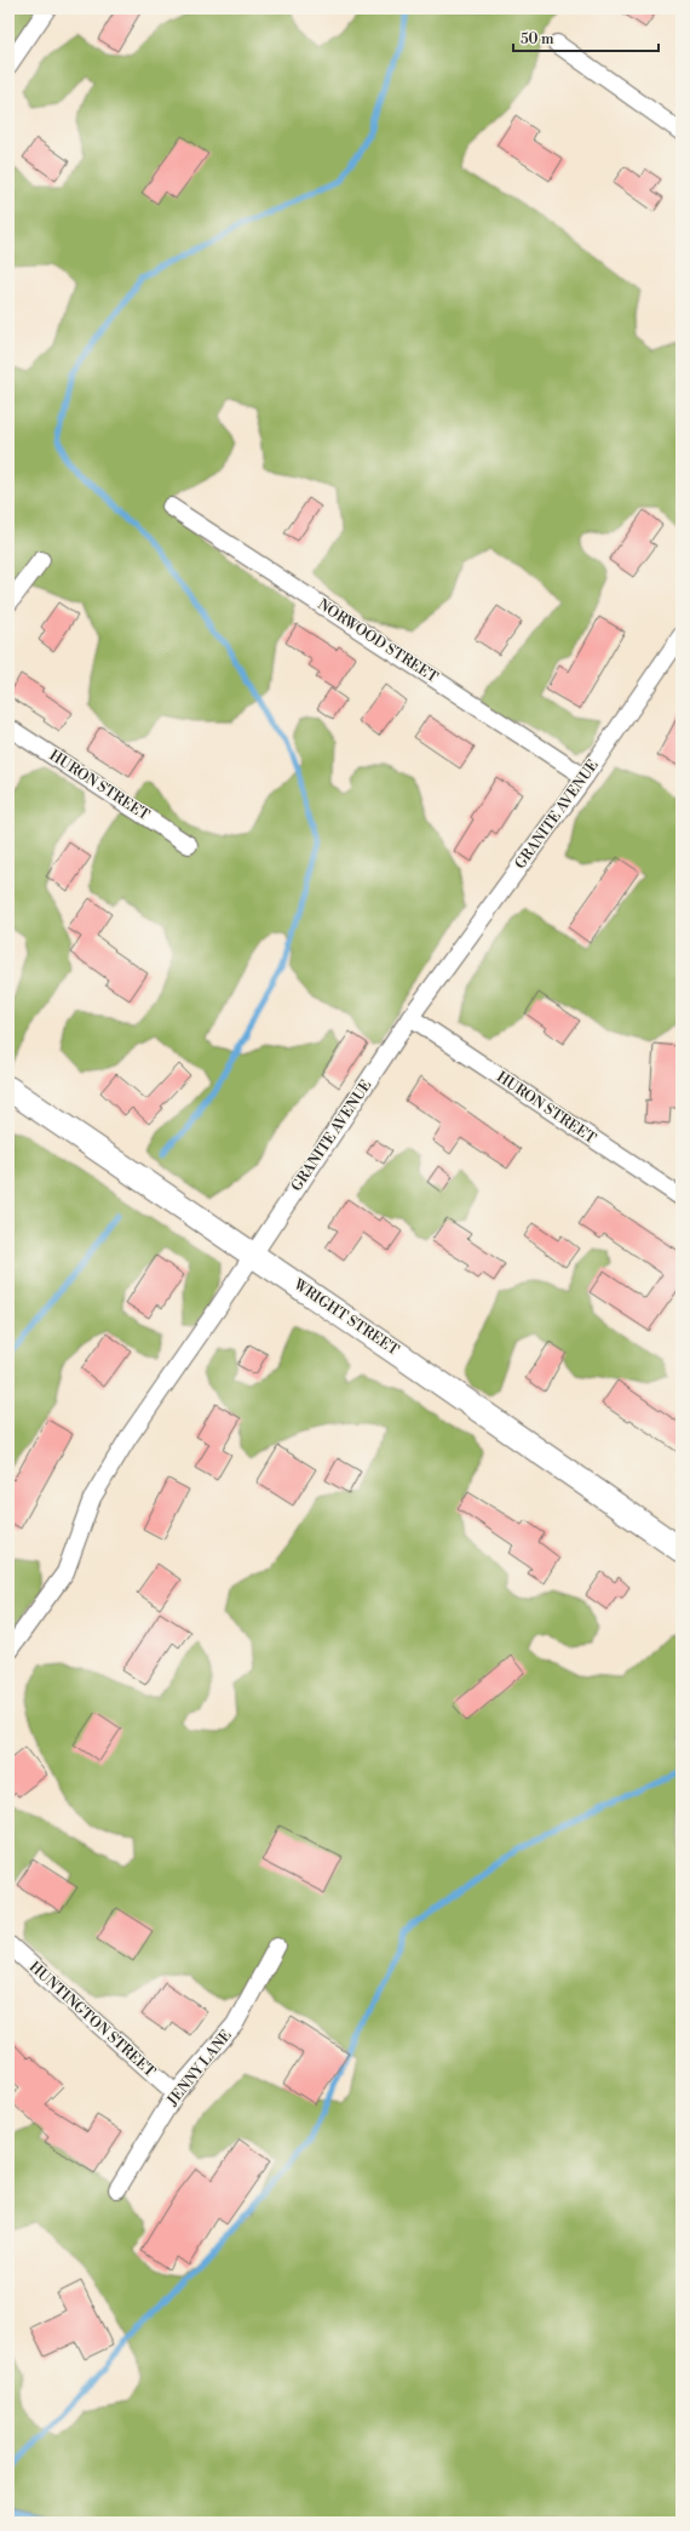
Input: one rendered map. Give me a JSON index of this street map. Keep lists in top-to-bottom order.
{
  "streets": {
    "main road": ["WRIGHT STREET"],
    "street": [
      "NORWOOD STREET",
      "HURON STREET",
      "GRANITE AVENUE",
      "HUNTINGTON STREET",
      "JENNY LANE"
    ]
  },
  "crossings": [
    ["NORWOOD STREET", "GRANITE AVENUE"],
    ["HURON STREET", "GRANITE AVENUE"],
    ["GRANITE AVENUE", "WRIGHT STREET"],
    ["HUNTINGTON STREET", "JENNY LANE"]
  ],
  "scale_bar": "50 m"
}
